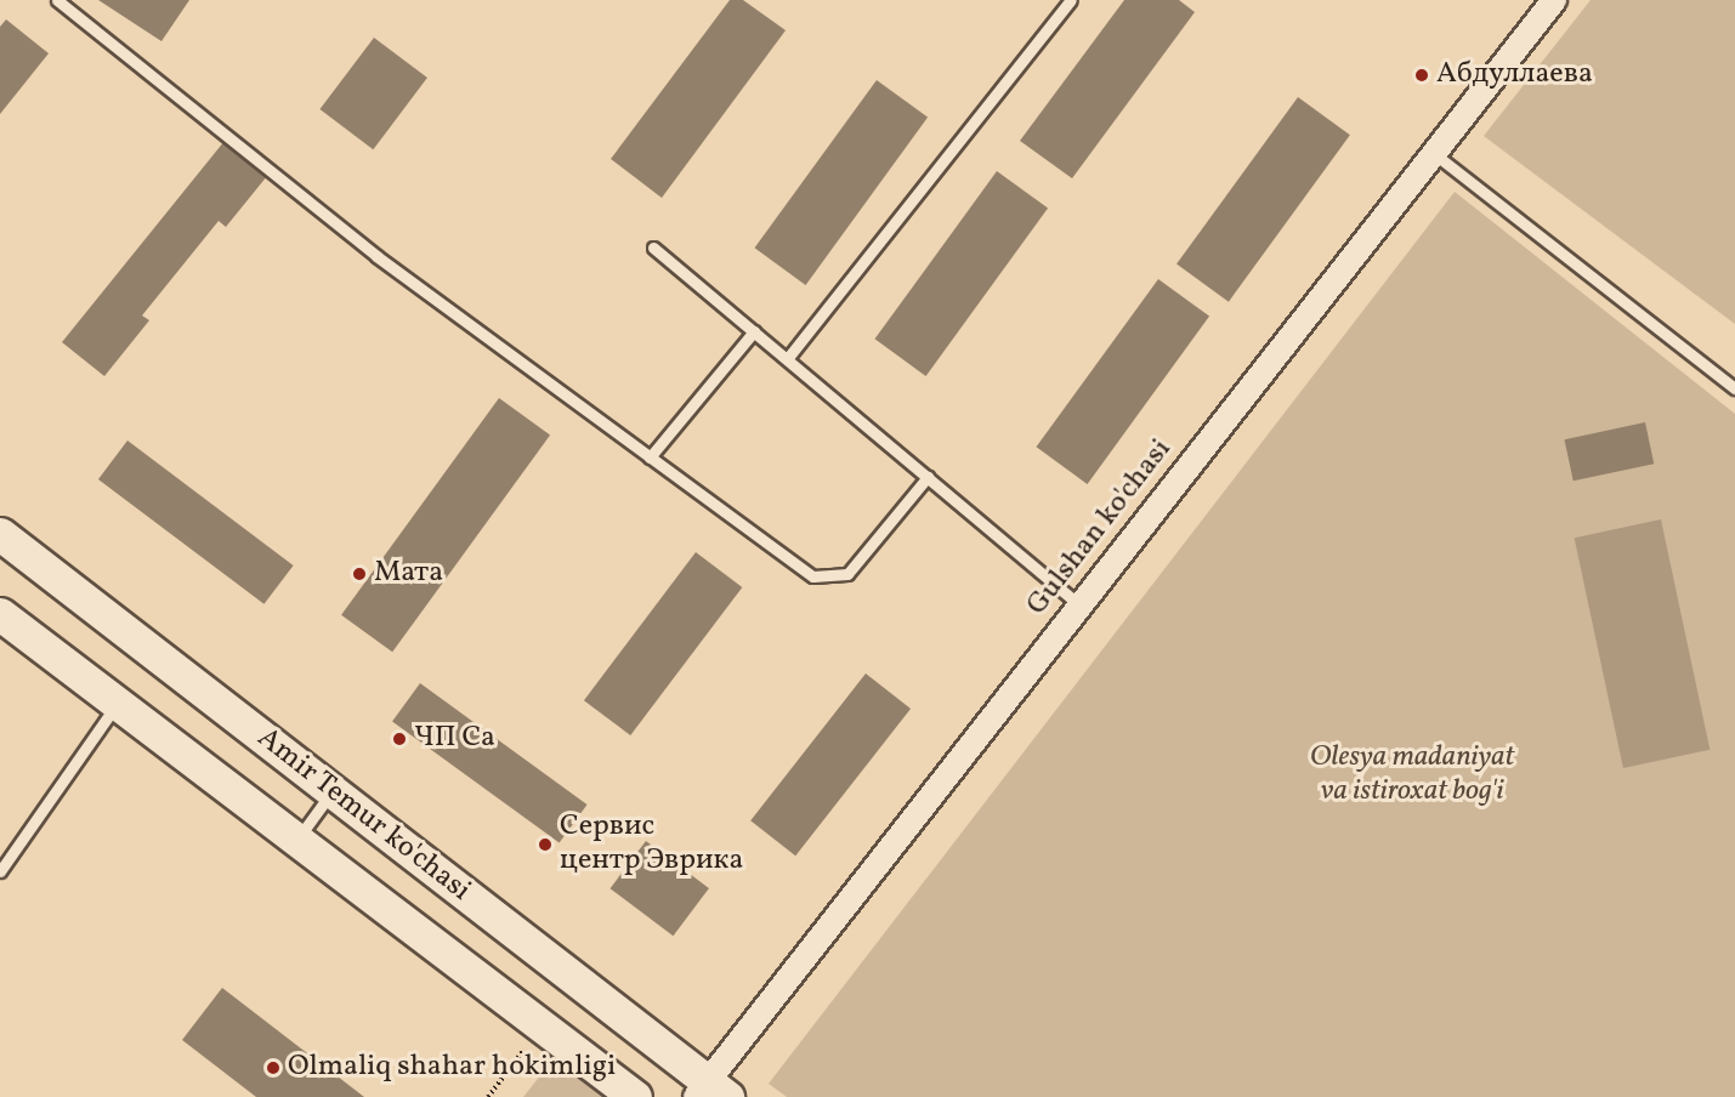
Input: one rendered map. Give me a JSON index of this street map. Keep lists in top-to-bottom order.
{
  "streets": {
    "main road": ["Amir Temur ko'chasi"],
    "street": ["Gulshan ko'chasi"]
  },
  "crossings": [
    ["Gulshan ko'chasi", "Amir Temur ko'chasi"]
  ],
  "parks": ["Olesya madaniyat va istiroxat bog'i"],
  "places": [
    "Абдуллаева",
    "Мата",
    "ЧП Са",
    "Сервис центр Эврика",
    "Olmaliq shahar hokimligi"
  ]
}
